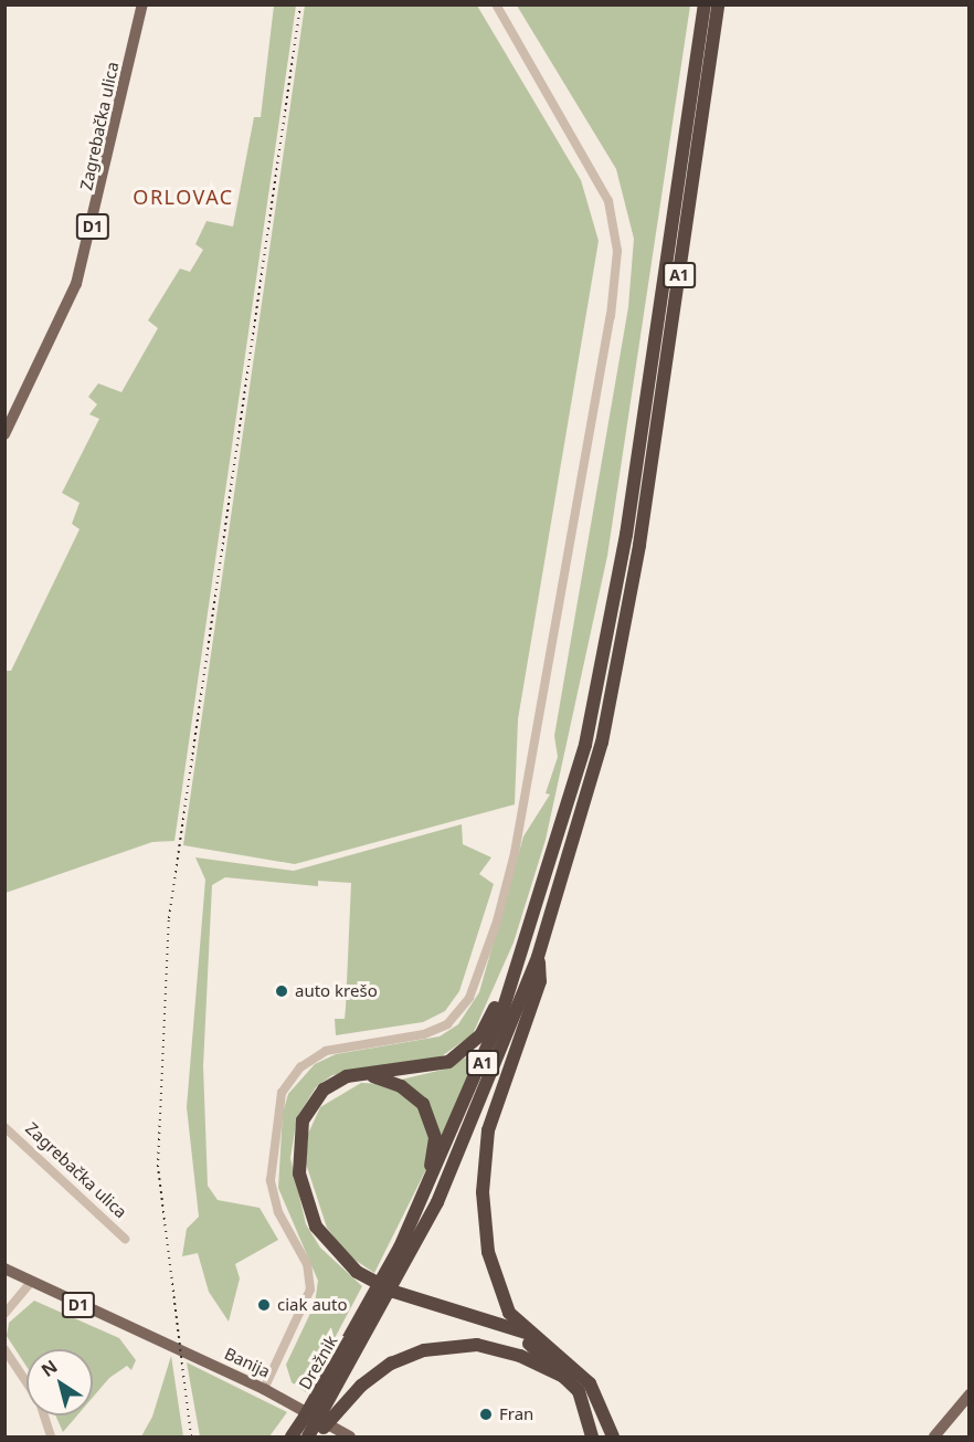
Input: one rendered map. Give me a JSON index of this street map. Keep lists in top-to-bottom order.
{
  "streets": {
    "highway": ["A1", "Drežnik"],
    "main road": ["Zagrebačka ulica", "D1", "Banija"]
  },
  "crossings": [
    ["D1", "Banija"],
    ["A1", "Drežnik"]
  ],
  "districts": ["ORLOVAC"],
  "places": ["auto krešo", "ciak auto", "Fran"],
  "north": "top left"
}
